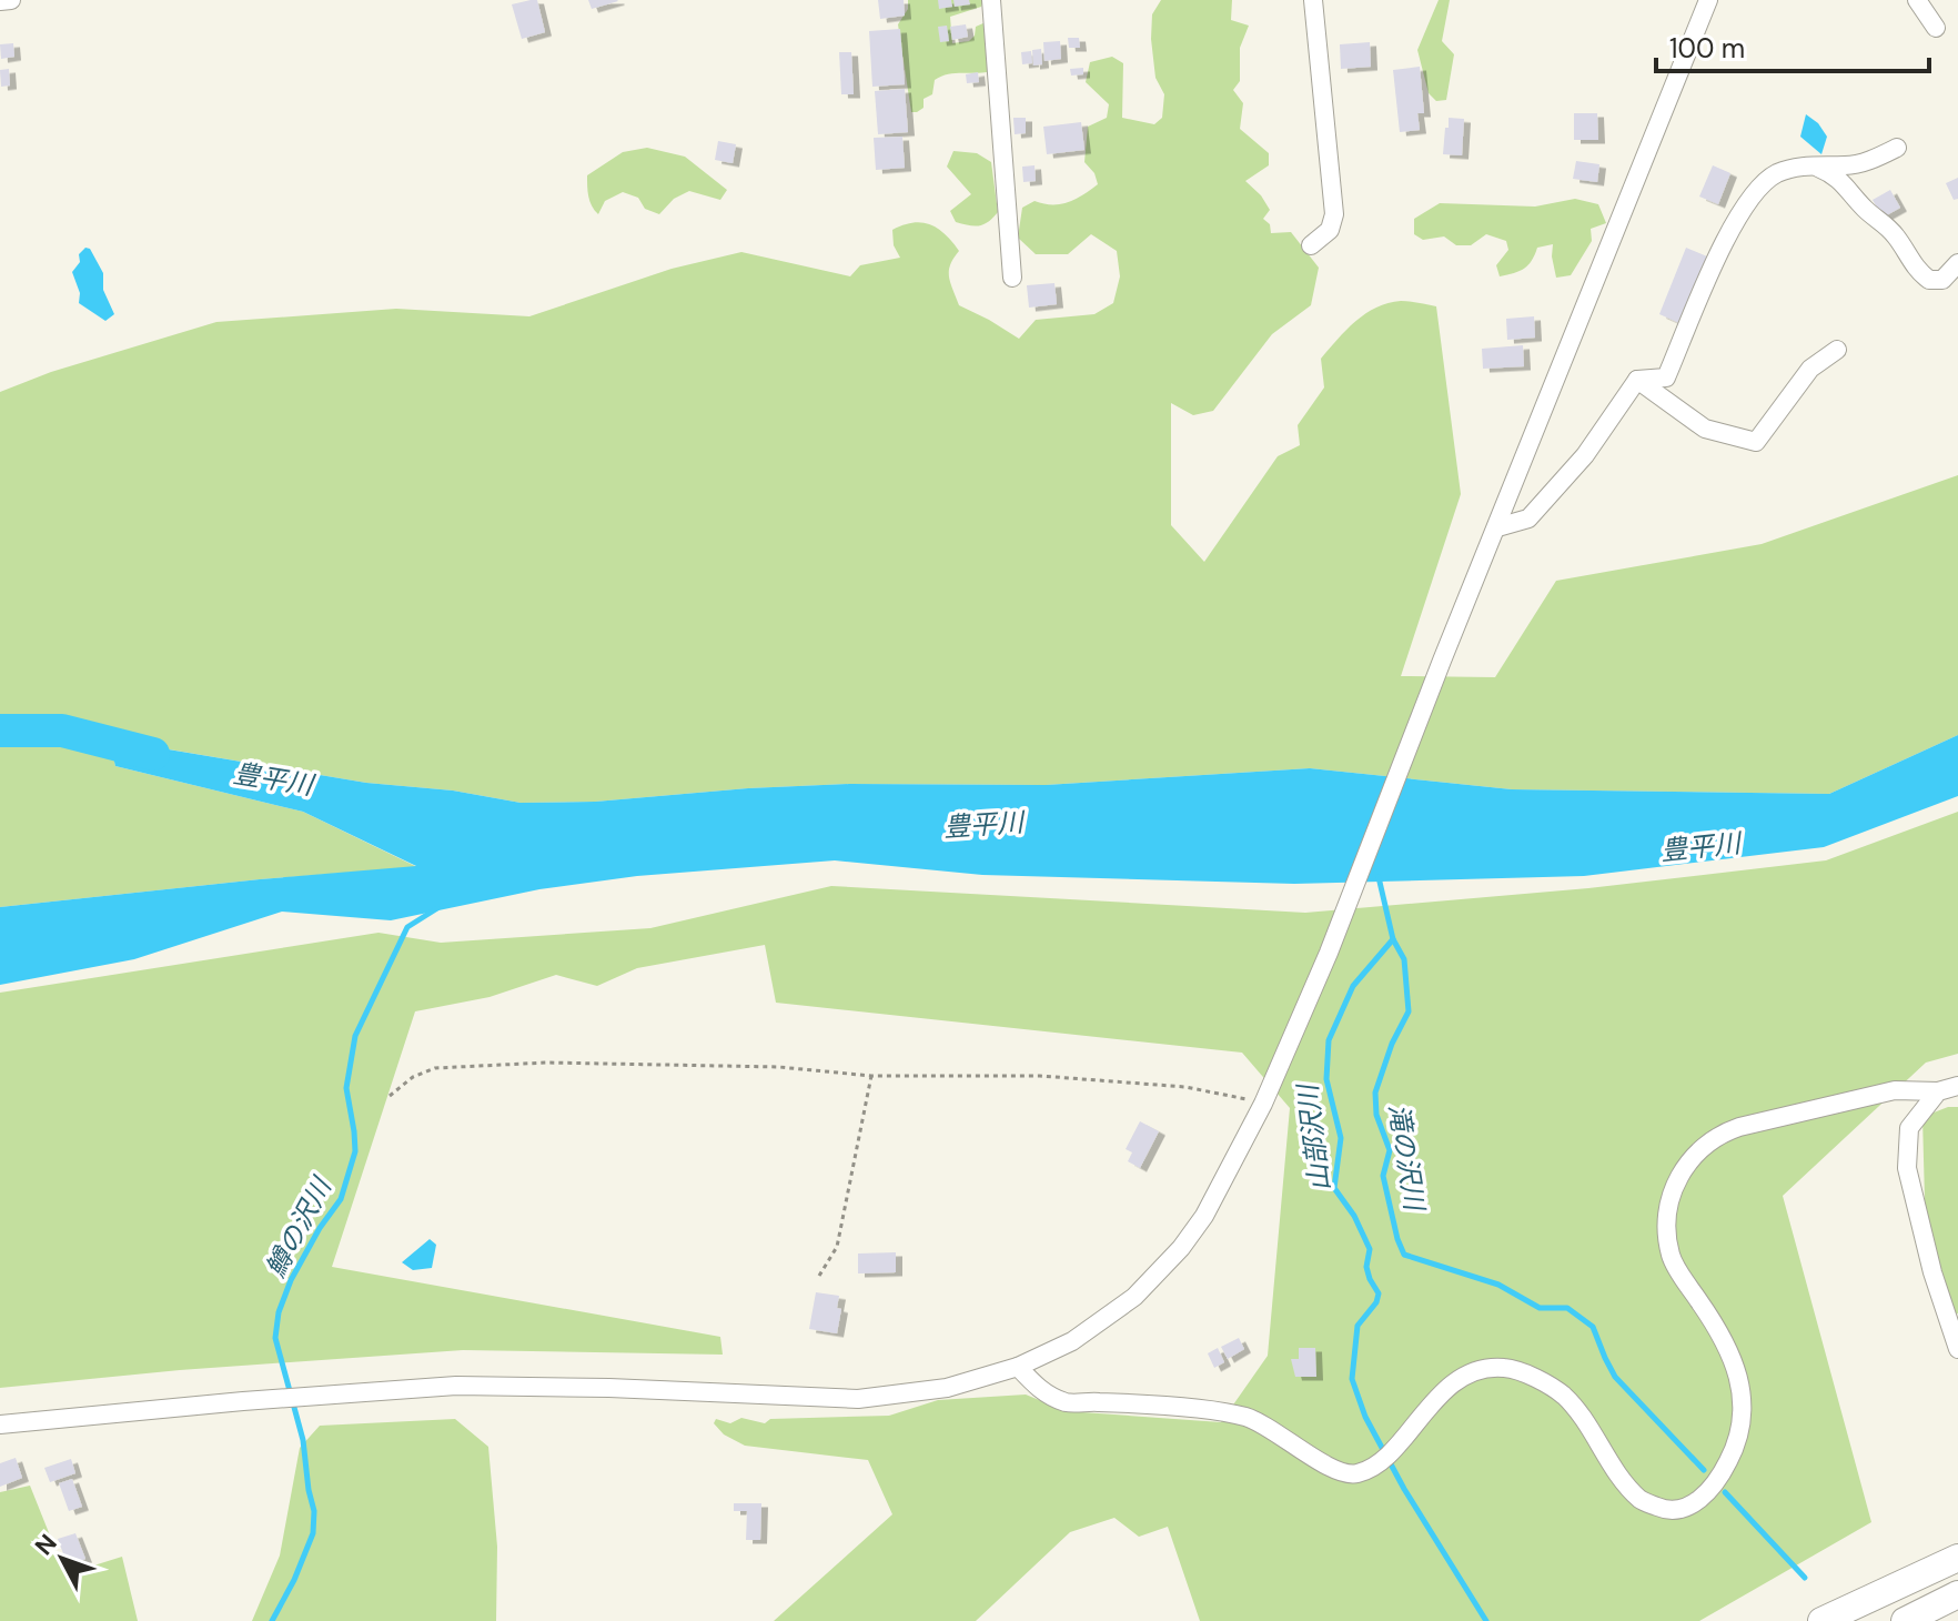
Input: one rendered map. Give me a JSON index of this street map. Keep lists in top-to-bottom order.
{
  "water": [
    "豊平川",
    "山部沢川",
    "滝の沢川",
    "鱒の沢川"
  ],
  "scale_bar": "100 m",
  "north": "top left"
}
